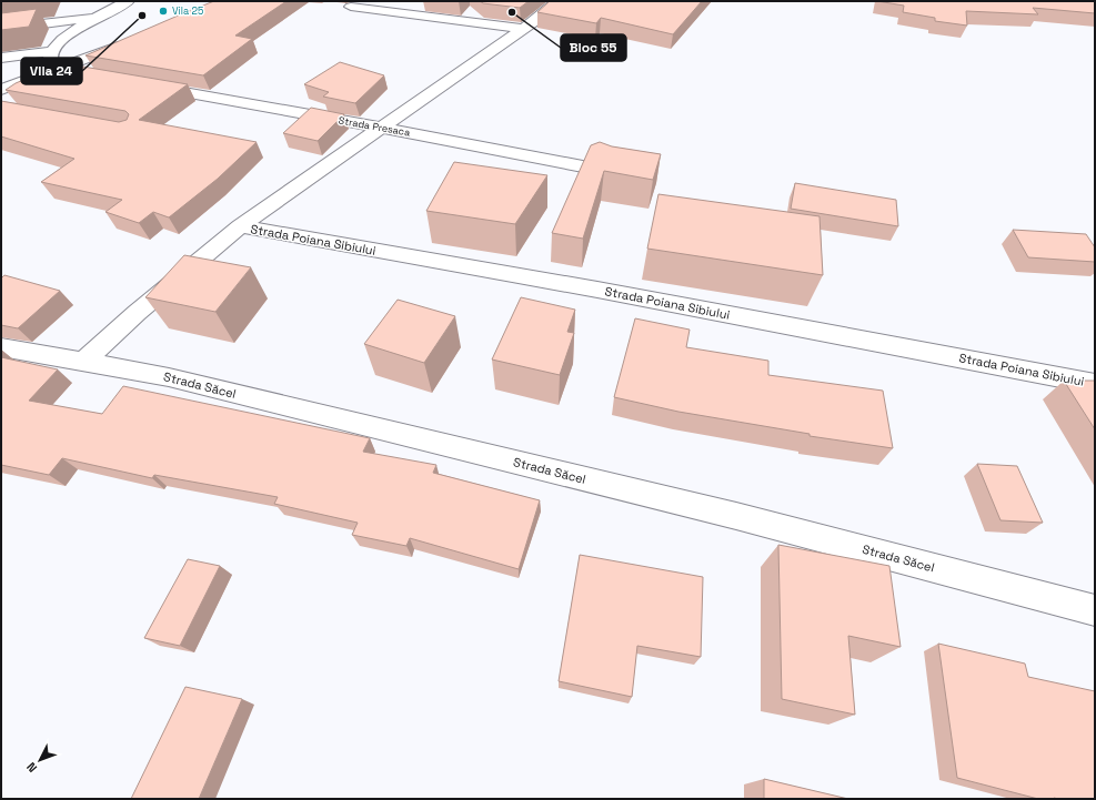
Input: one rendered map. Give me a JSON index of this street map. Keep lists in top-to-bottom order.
{
  "streets": {
    "street": ["Strada Presaca", "Strada Poiana Sibiului", "Strada Săcel"]
  },
  "crossings": [
    ["Strada Presaca", "Strada Poiana Sibiului"],
    ["Strada Poiana Sibiului", "Strada Săcel"]
  ],
  "places": ["Vila 25", "Bloc 55", "Vila 24"],
  "north": "bottom left"
}
